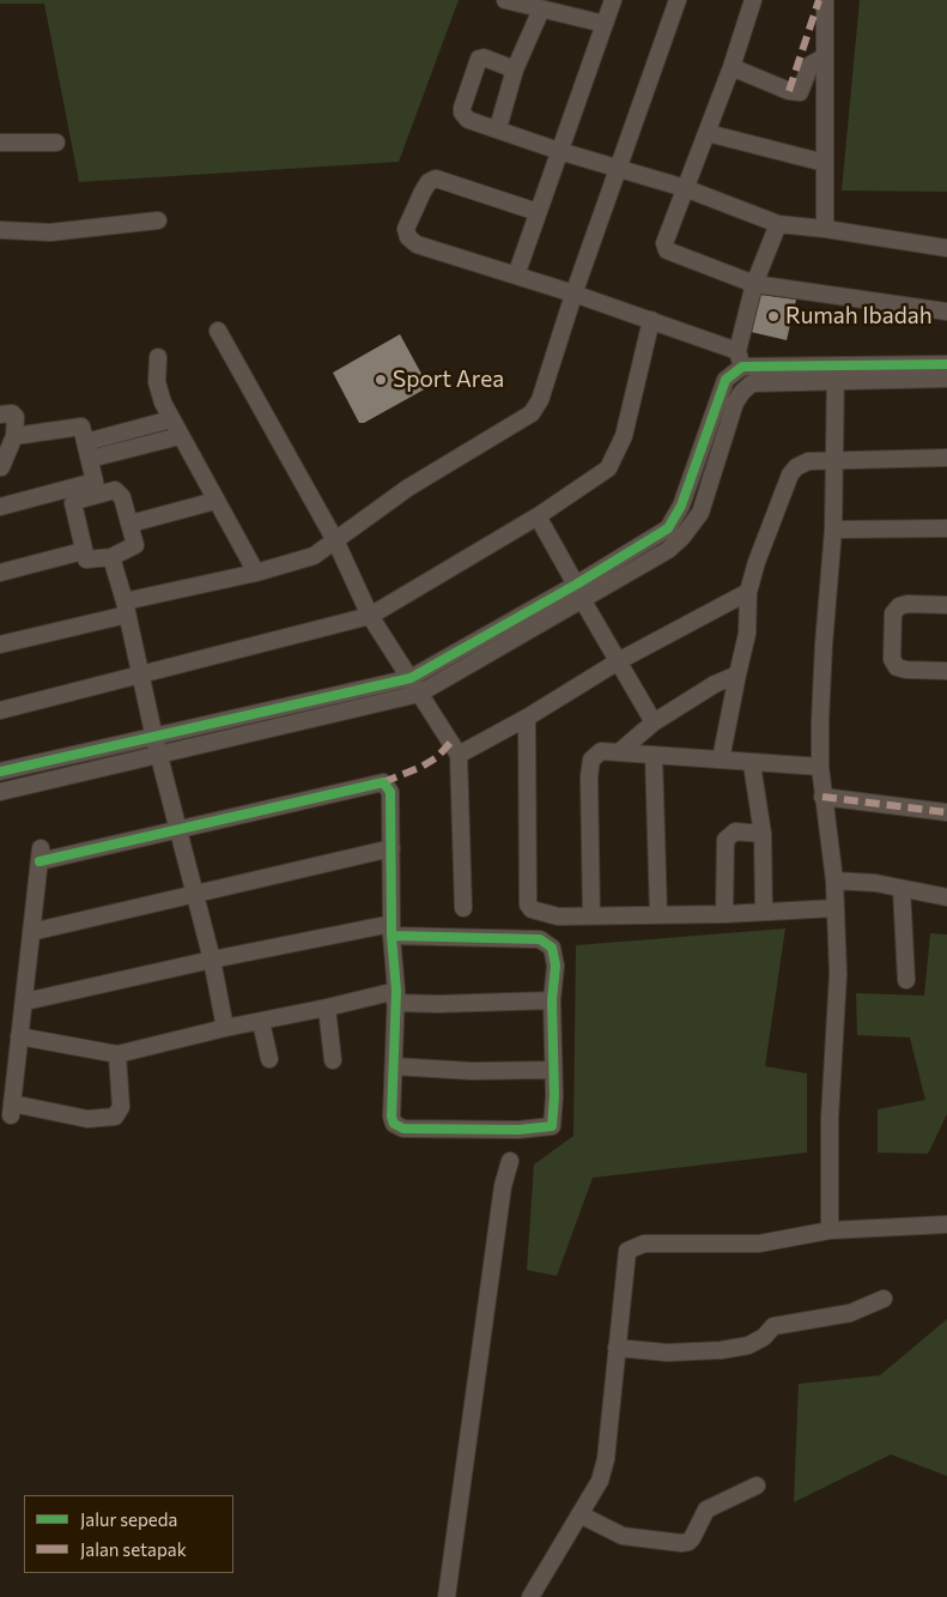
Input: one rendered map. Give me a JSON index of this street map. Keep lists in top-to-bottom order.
{
  "places": ["Rumah Ibadah", "Sport Area"],
  "legend": ["Jalur sepeda", "Jalan setapak"]
}
